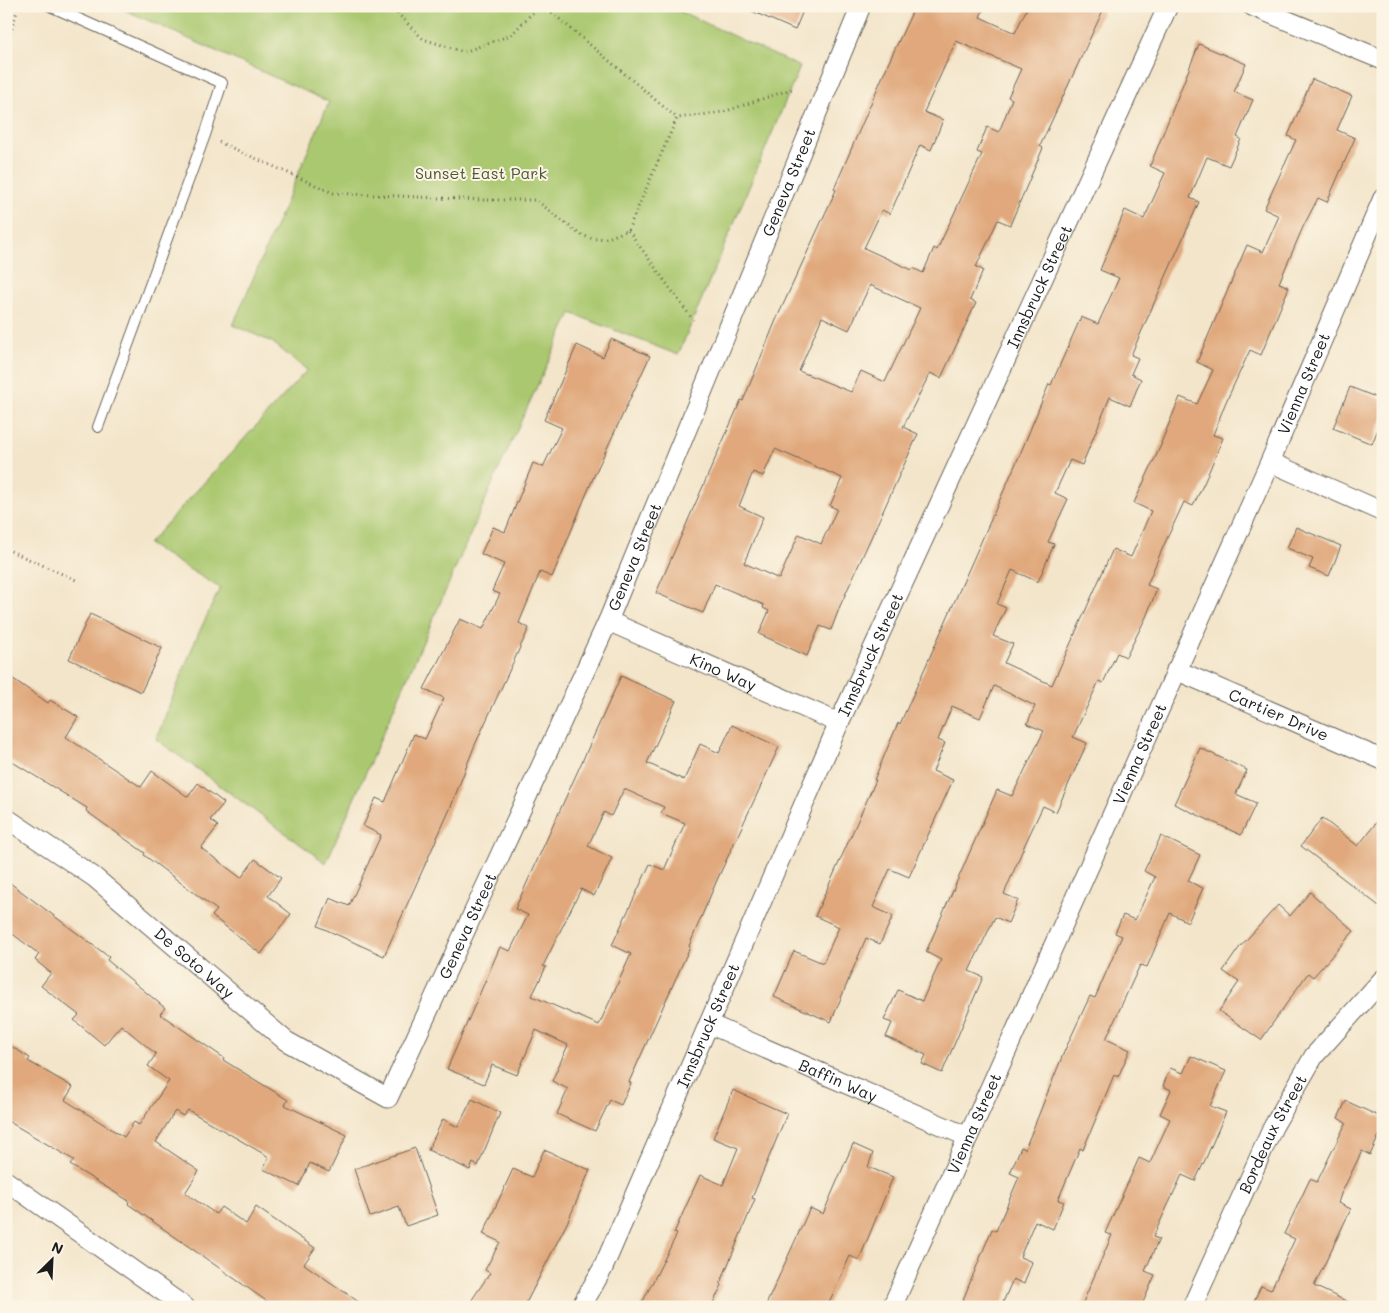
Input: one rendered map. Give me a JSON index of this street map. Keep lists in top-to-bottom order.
{
  "streets": {
    "street": [
      "Geneva Street",
      "Innsbruck Street",
      "Vienna Street",
      "Kino Way",
      "Cartier Drive",
      "De Soto Way",
      "Baffin Way",
      "Bordeaux Street"
    ]
  },
  "crossings": [
    ["Geneva Street", "Kino Way"],
    ["Geneva Street", "De Soto Way"],
    ["Innsbruck Street", "Kino Way"],
    ["Innsbruck Street", "Baffin Way"],
    ["Vienna Street", "Cartier Drive"],
    ["Vienna Street", "Baffin Way"]
  ],
  "parks": ["Sunset East Park"],
  "north": "top right"
}
